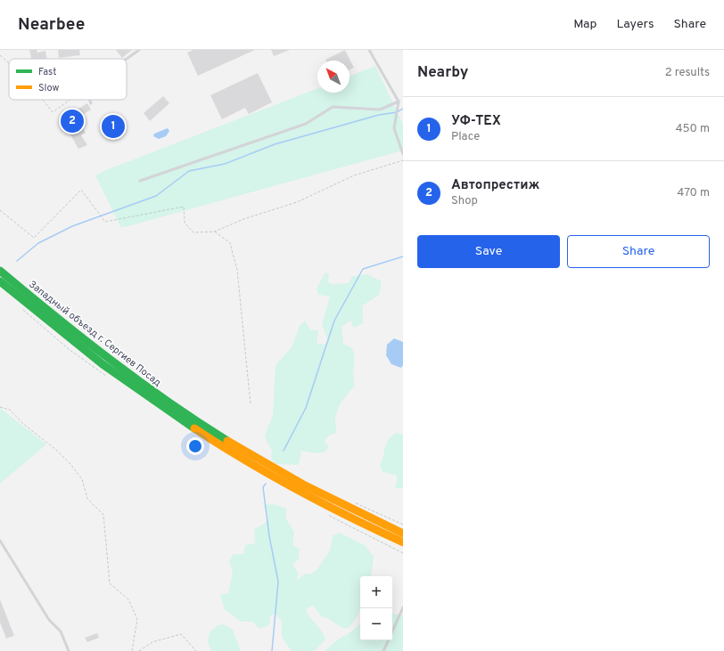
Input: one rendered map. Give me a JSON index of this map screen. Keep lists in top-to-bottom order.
{
  "streets": {
    "main road": ["Западный объезд г. Сергиев Посад"]
  },
  "legend": ["Fast", "Slow"],
  "north": "top left",
  "page": {
    "header": "Nearbee",
    "nav": ["Map", "Layers", "Share"],
    "heading": ["Nearby", "2 results"],
    "list": [
      {
        "mark": "1",
        "name": "УФ-ТЕХ",
        "note": "Place",
        "value": "450 m"
      },
      {
        "mark": "2",
        "name": "Автопрестиж",
        "note": "Shop",
        "value": "470 m"
      }
    ],
    "pins": ["2", "1"],
    "buttons": ["Save", "Share"],
    "map_buttons": ["+", "−"]
  }
}
